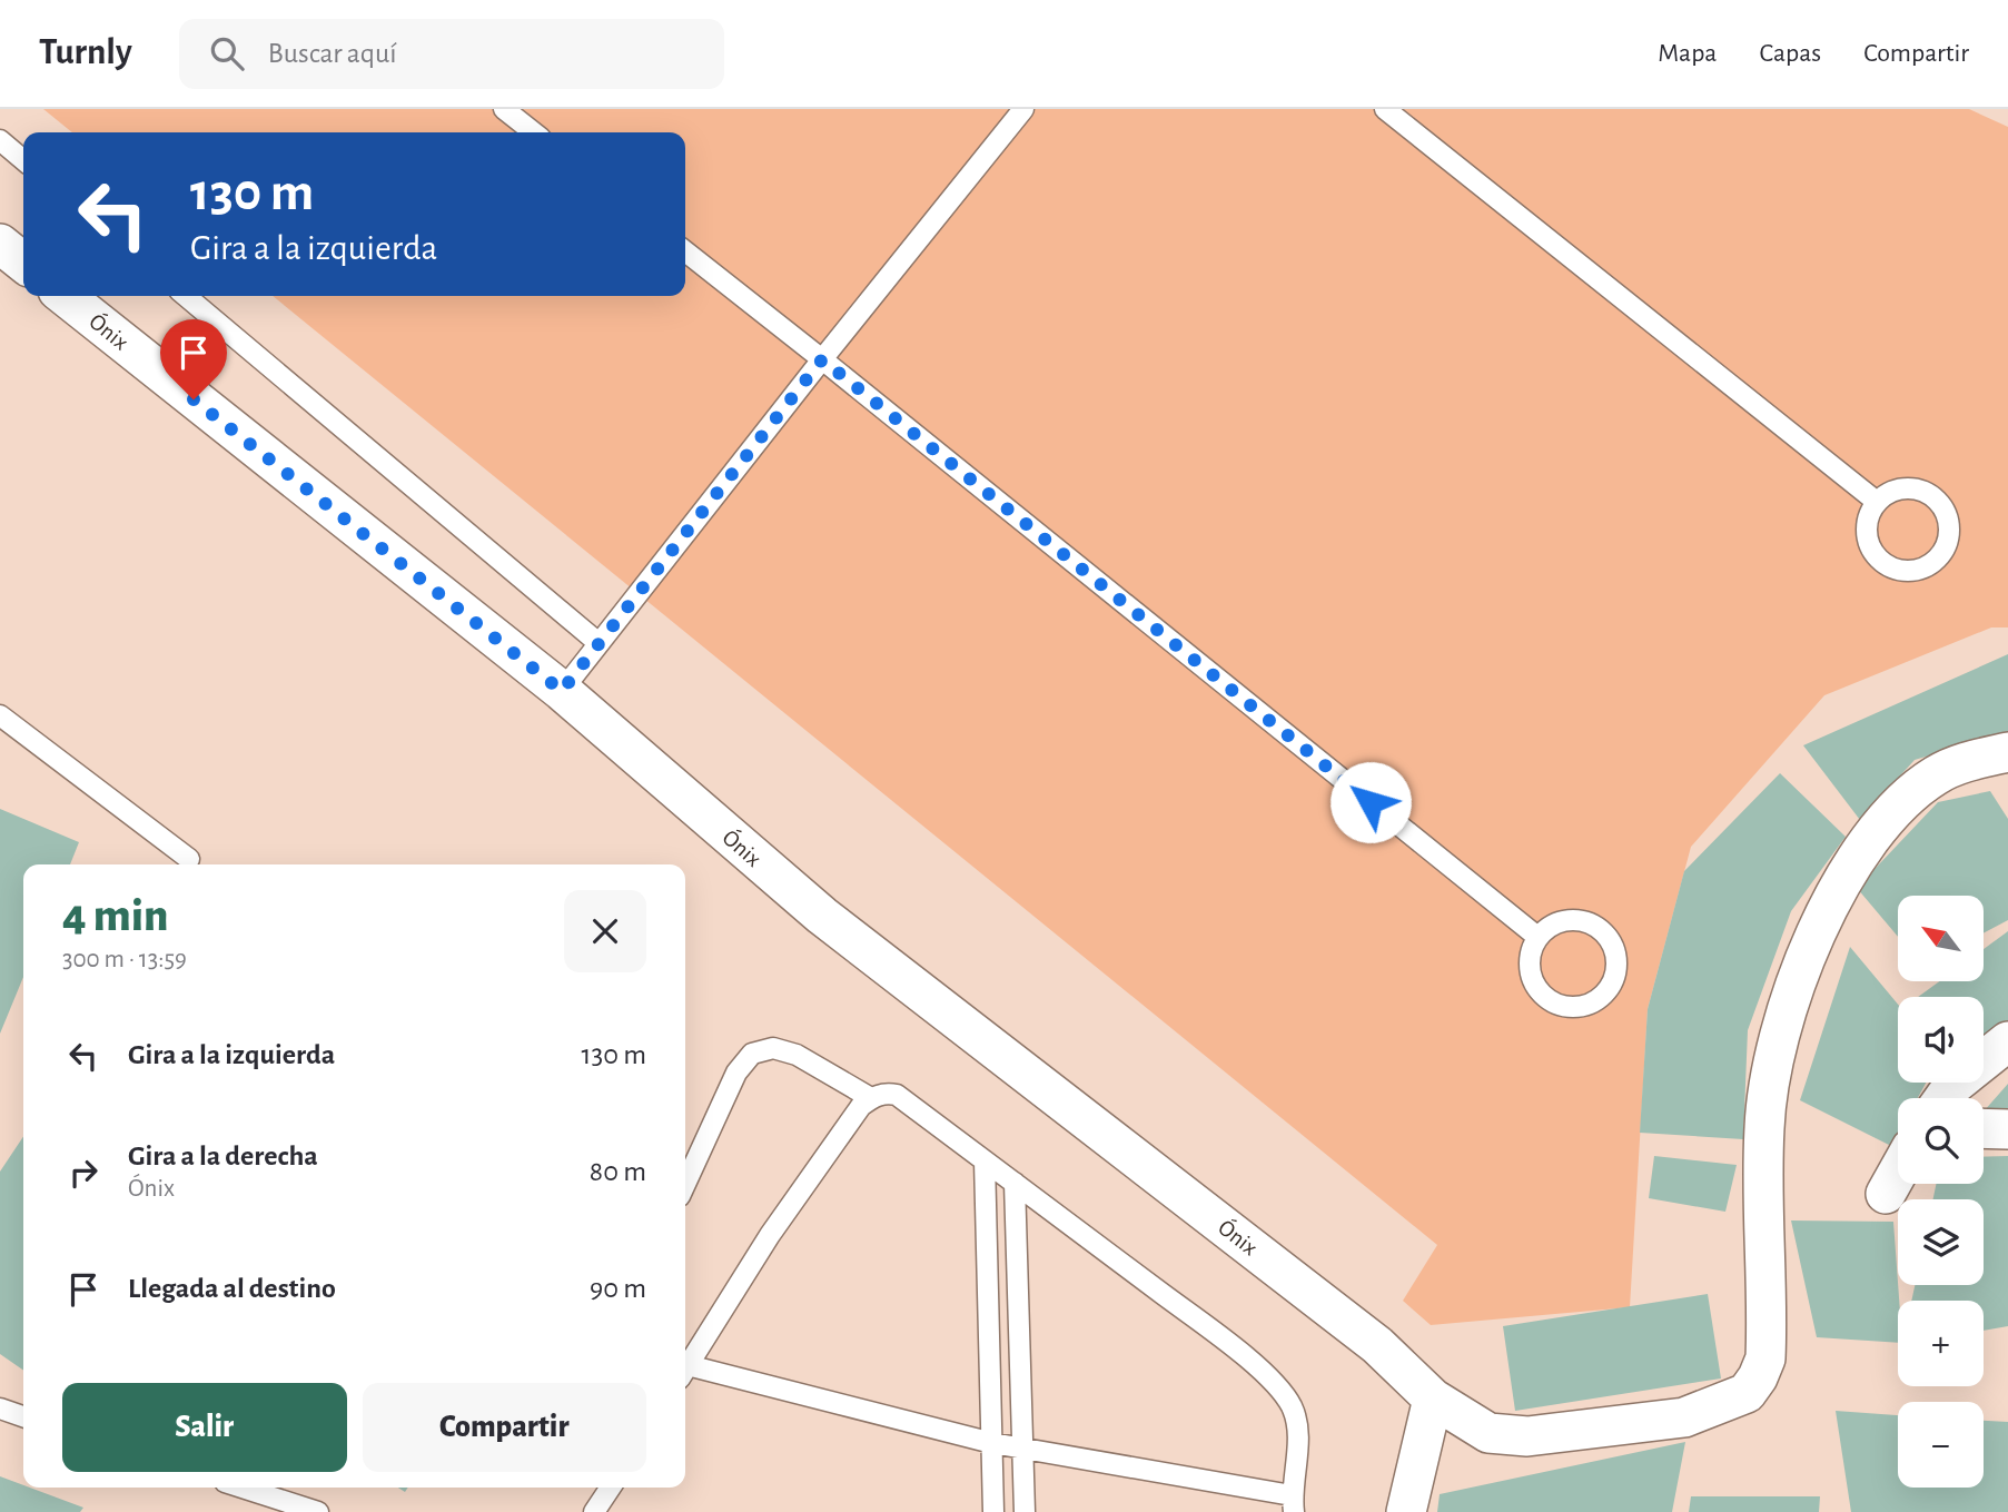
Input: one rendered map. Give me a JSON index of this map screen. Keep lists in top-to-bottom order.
{
  "streets": {
    "street": ["Ónix"]
  },
  "north": "top left",
  "page": {
    "header": "Turnly",
    "search": "Buscar aquí",
    "nav": ["Mapa", "Capas", "Compartir"],
    "turn": ["130 m", "Gira a la izquierda"],
    "heading": ["4 min", "300 m · 13:59"],
    "map_buttons": ["+", "−"],
    "list": [
      {
        "name": "Gira a la izquierda",
        "value": "130 m"
      },
      {
        "name": "Gira a la derecha",
        "note": "Ónix",
        "value": "80 m"
      },
      {
        "name": "Llegada al destino",
        "value": "90 m"
      }
    ],
    "buttons": ["Salir", "Compartir"]
  }
}
